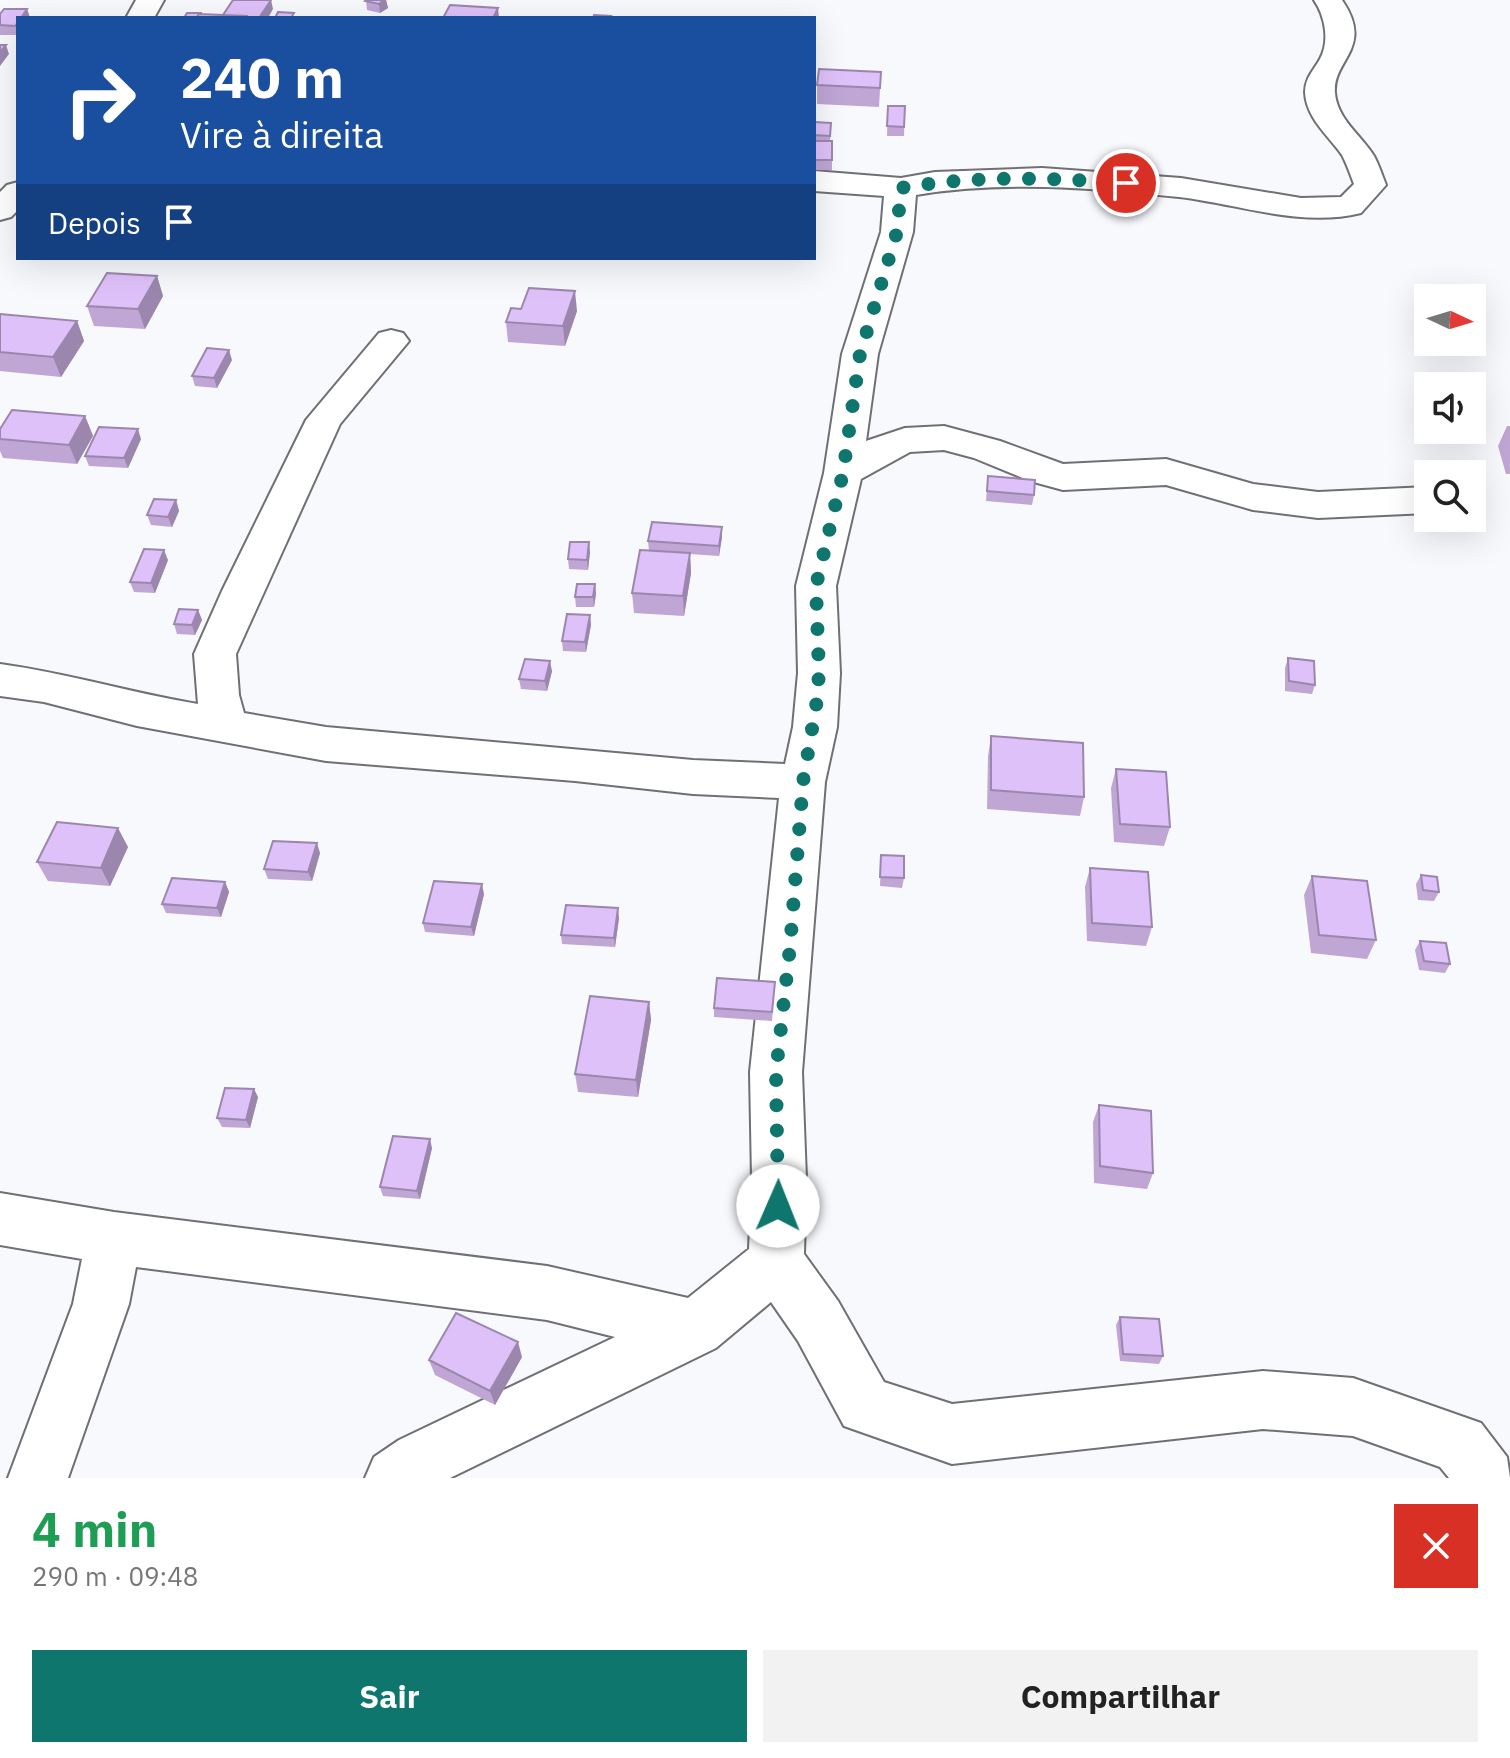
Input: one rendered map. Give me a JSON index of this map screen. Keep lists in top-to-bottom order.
{
  "north": "right",
  "page": {
    "turn": ["240 m", "Vire à direita"],
    "then": "Depois",
    "heading": ["4 min", "290 m · 09:48"],
    "buttons": ["Sair", "Compartilhar"]
  }
}
